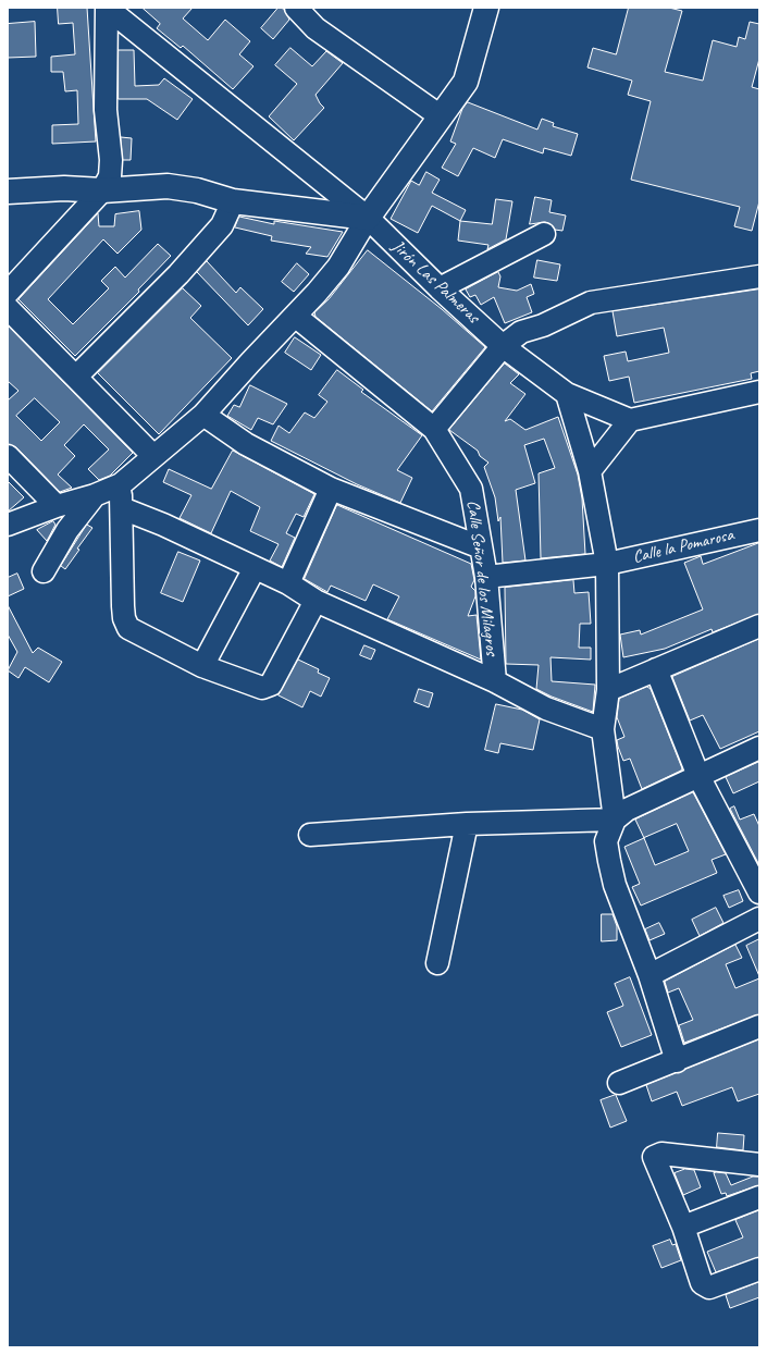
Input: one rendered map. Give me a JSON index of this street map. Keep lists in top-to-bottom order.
{
  "streets": {
    "street": ["Jirón Las Palmeras", "Calle la Pomarosa", "Calle Señor de los Milagros"]
  },
  "crossings": [
    ["Calle la Pomarosa", "Calle Señor de los Milagros"]
  ]
}
